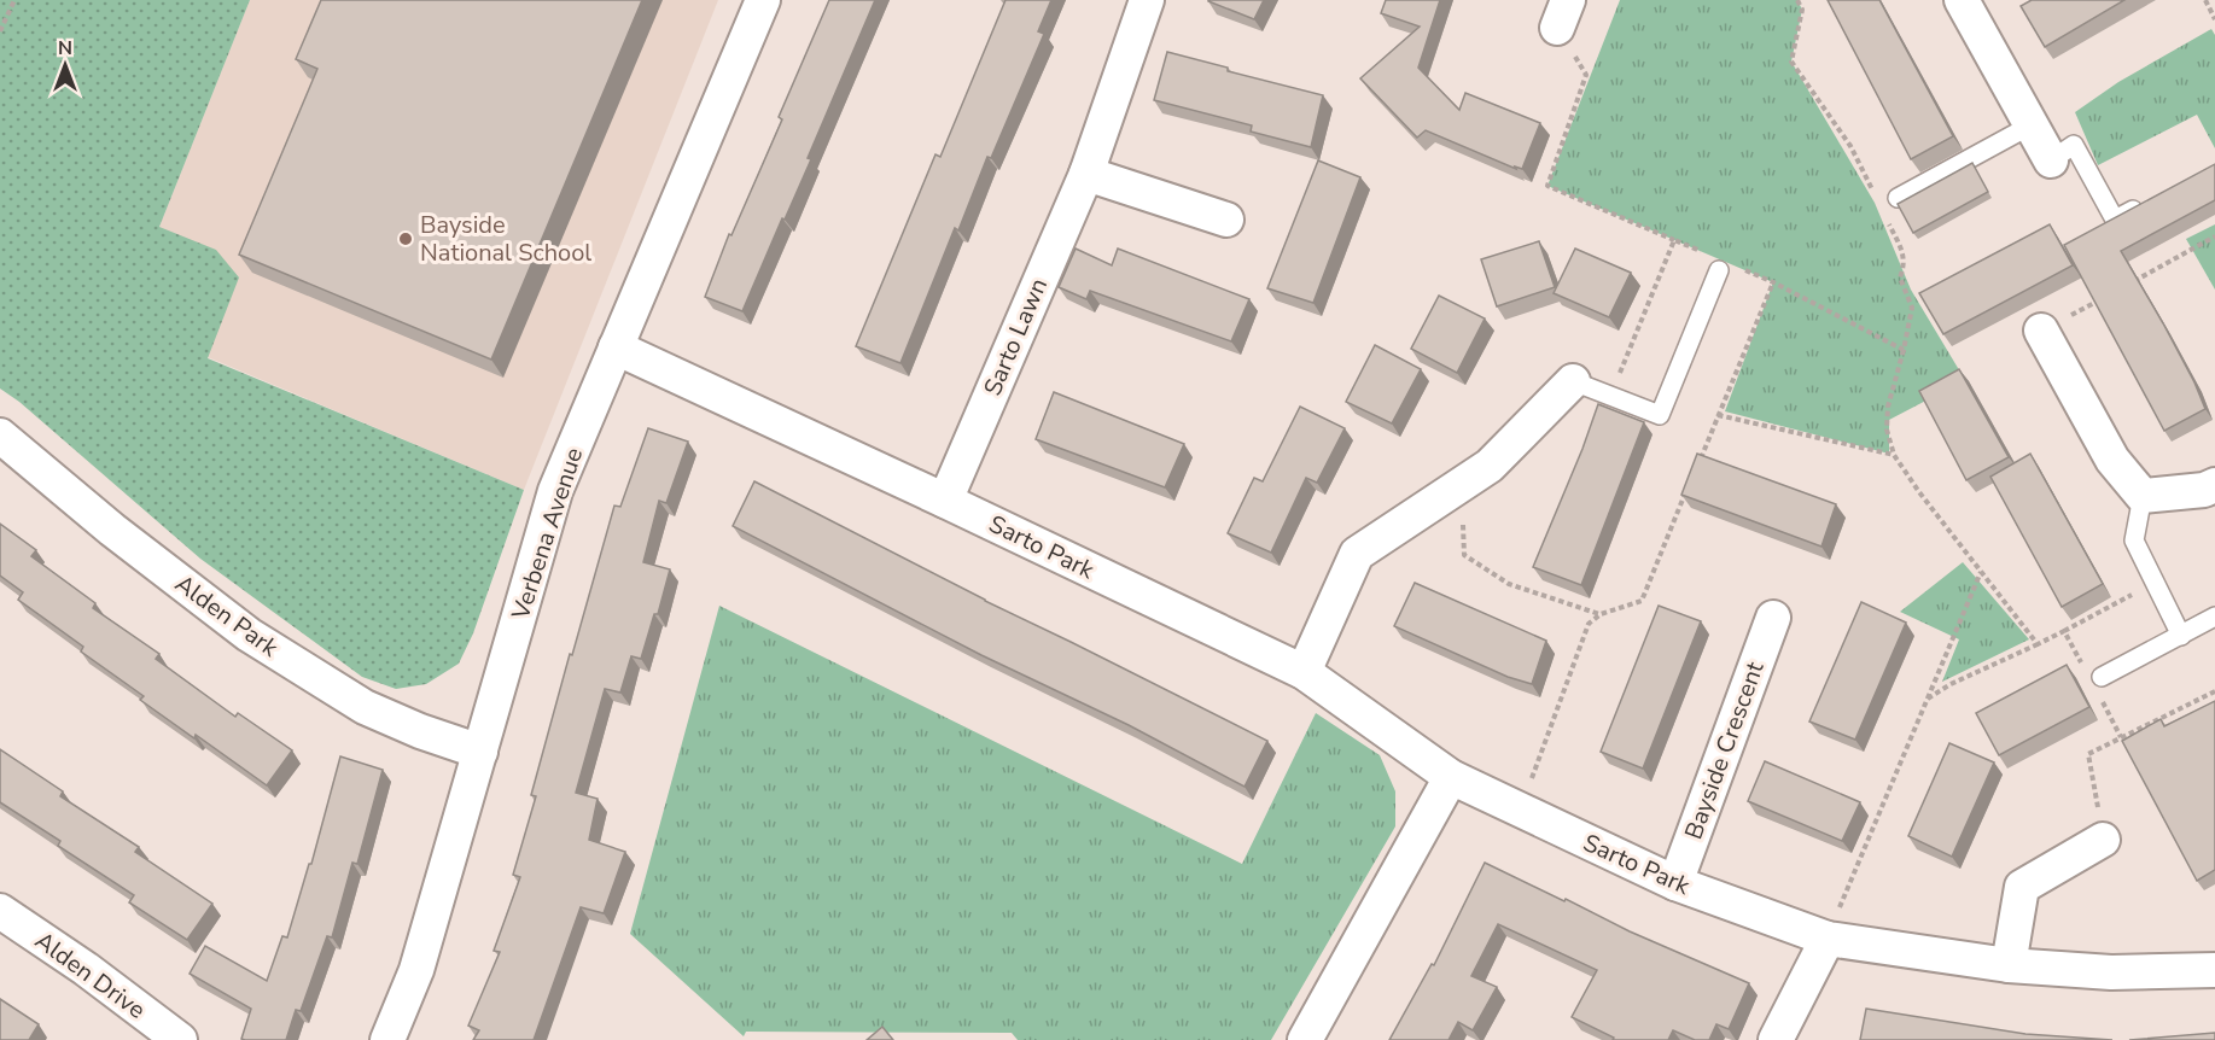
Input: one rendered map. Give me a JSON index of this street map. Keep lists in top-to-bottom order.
{
  "streets": {
    "street": [
      "Sarto Lawn",
      "Verbena Avenue",
      "Sarto Park",
      "Alden Park",
      "Bayside Crescent",
      "Alden Drive"
    ]
  },
  "crossings": [
    ["Sarto Lawn", "Sarto Park"],
    ["Verbena Avenue", "Sarto Park"],
    ["Verbena Avenue", "Alden Park"],
    ["Sarto Park", "Bayside Crescent"]
  ],
  "places": ["Bayside National School"],
  "north": "top"
}
